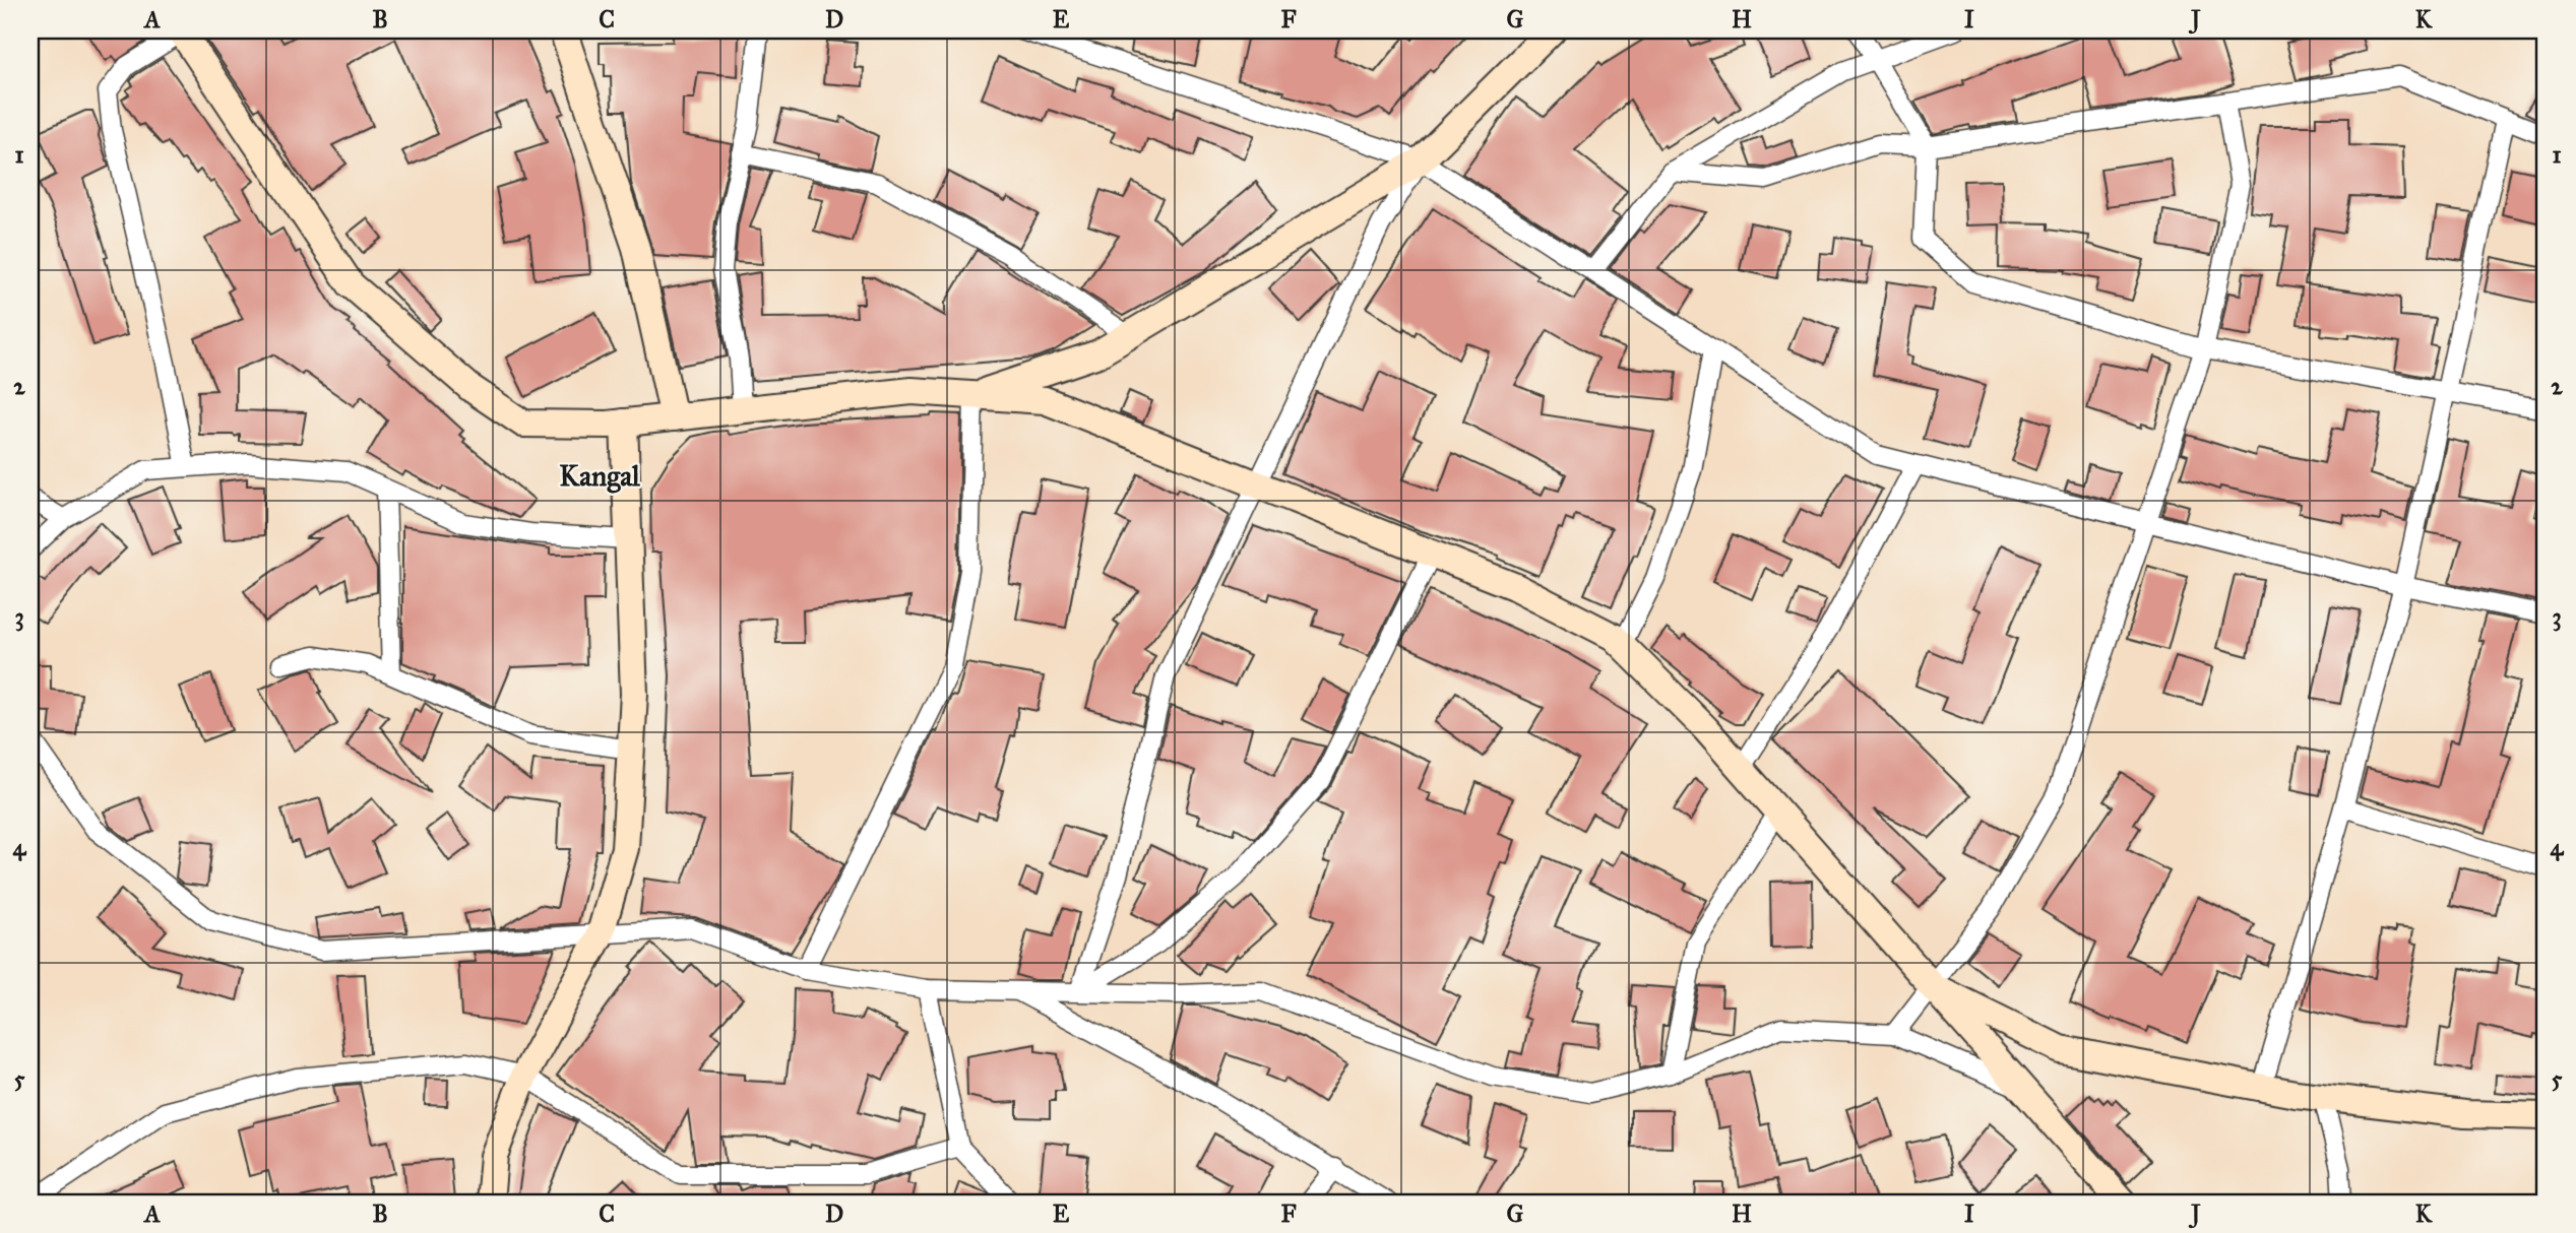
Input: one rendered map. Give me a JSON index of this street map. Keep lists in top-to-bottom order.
{
  "districts": ["Kangal"],
  "grid": {
    "columns": [
      "A",
      "B",
      "C",
      "D",
      "E",
      "F",
      "G",
      "H",
      "I",
      "J",
      "K"
    ],
    "rows": [
      "1",
      "2",
      "3",
      "4",
      "5"
    ]
  }
}
